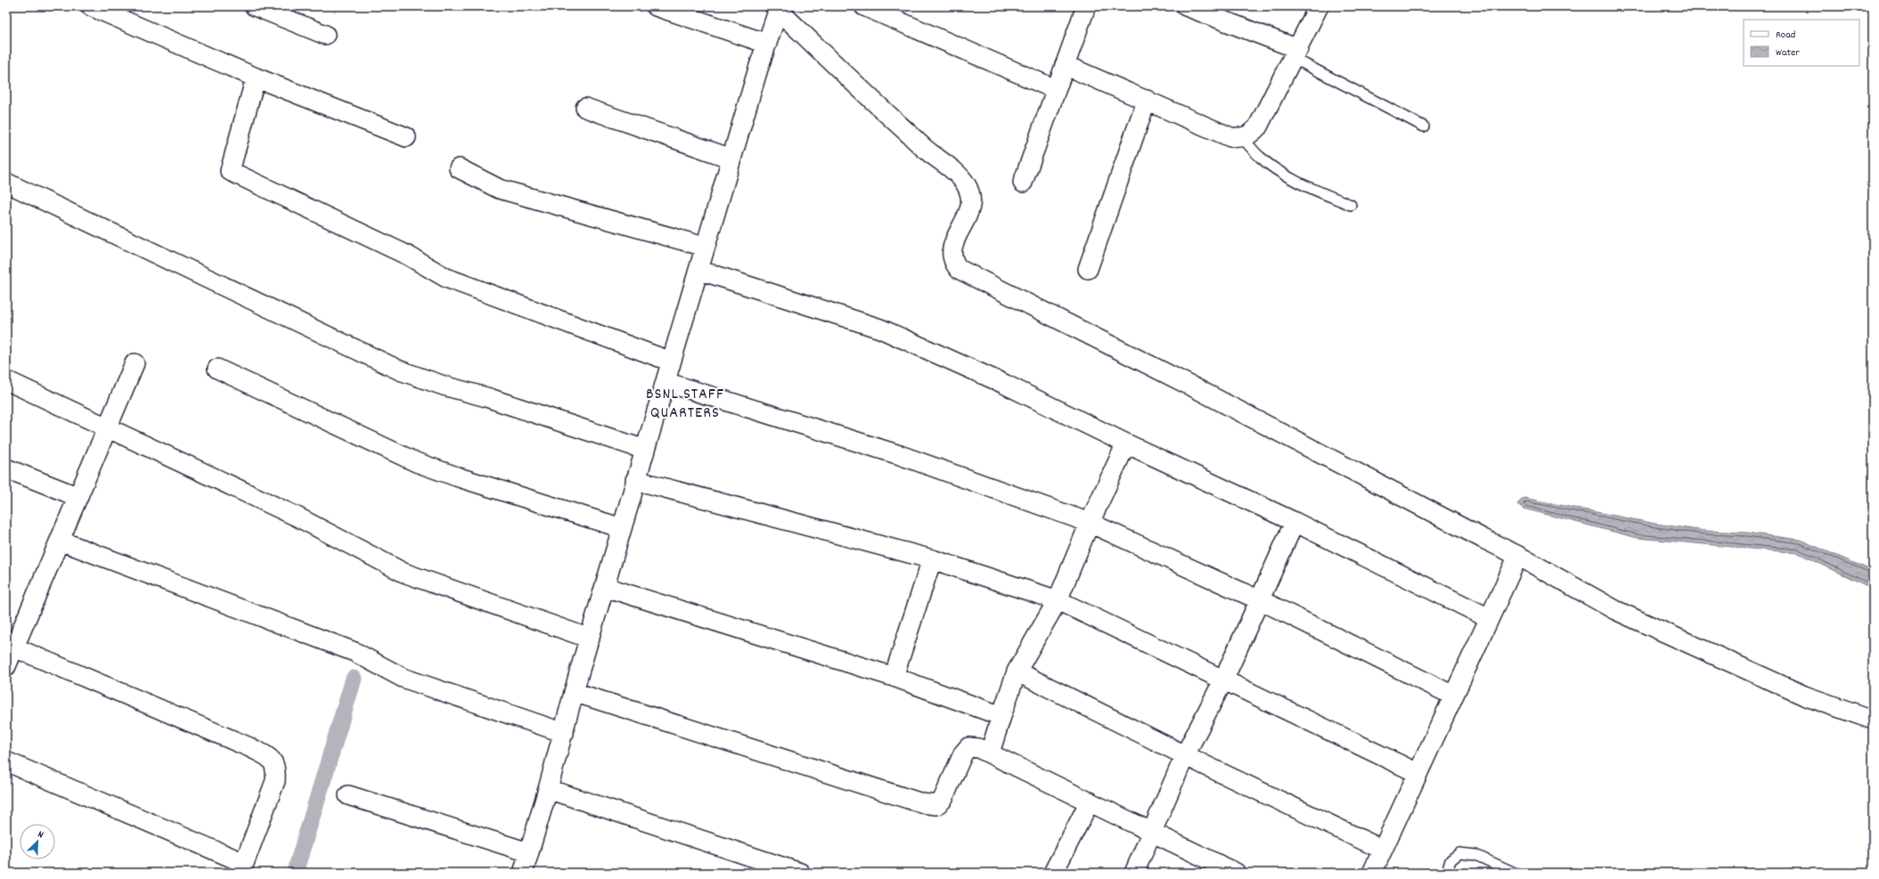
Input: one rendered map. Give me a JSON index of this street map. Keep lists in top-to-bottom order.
{
  "districts": ["BSNL STAFF QUARTERS"],
  "legend": ["Road", "Water"],
  "north": "top right"
}
